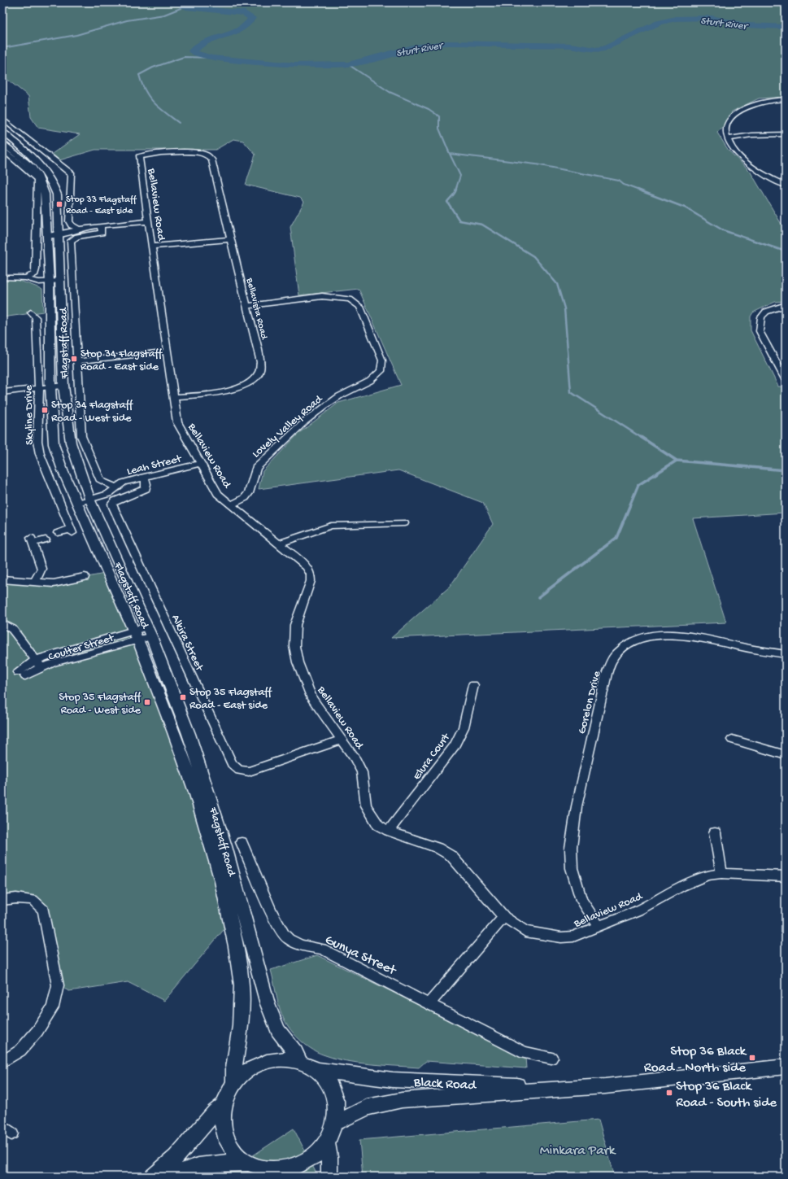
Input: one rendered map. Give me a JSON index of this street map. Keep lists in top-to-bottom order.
{
  "streets": {
    "main road": ["Flagstaff Road", "Black Road"],
    "street": [
      "Bellaview Road",
      "Bellavista Road",
      "Skyline Drive",
      "Lovely Valley Road",
      "Leah Street",
      "Alkira Street",
      "Coulter Street",
      "Gorelon Drive",
      "Elura Court",
      "Gunya Street"
    ]
  },
  "crossings": [
    ["Bellaview Road", "Bellavista Road"],
    ["Bellaview Road", "Lovely Valley Road"],
    ["Bellaview Road", "Leah Street"],
    ["Bellaview Road", "Alkira Street"],
    ["Bellaview Road", "Gorelon Drive"],
    ["Bellaview Road", "Elura Court"],
    ["Bellavista Road", "Lovely Valley Road"],
    ["Flagstaff Road", "Leah Street"],
    ["Flagstaff Road", "Coulter Street"],
    ["Flagstaff Road", "Black Road"],
    ["Leah Street", "Alkira Street"]
  ],
  "water": ["Sturt River"],
  "parks": ["Minkara Park"],
  "places": {
    "transit": [
      "Stop 33 Flagstaff Road - East side",
      "Stop 34 Flagstaff Road - East side",
      "Stop 34 Flagstaff Road - West side",
      "Stop 35 Flagstaff Road - East side",
      "Stop 35 Flagstaff Road - West side",
      "Stop 36 Black Road - North side",
      "Stop 36 Black Road - South side"
    ]
  }
}
